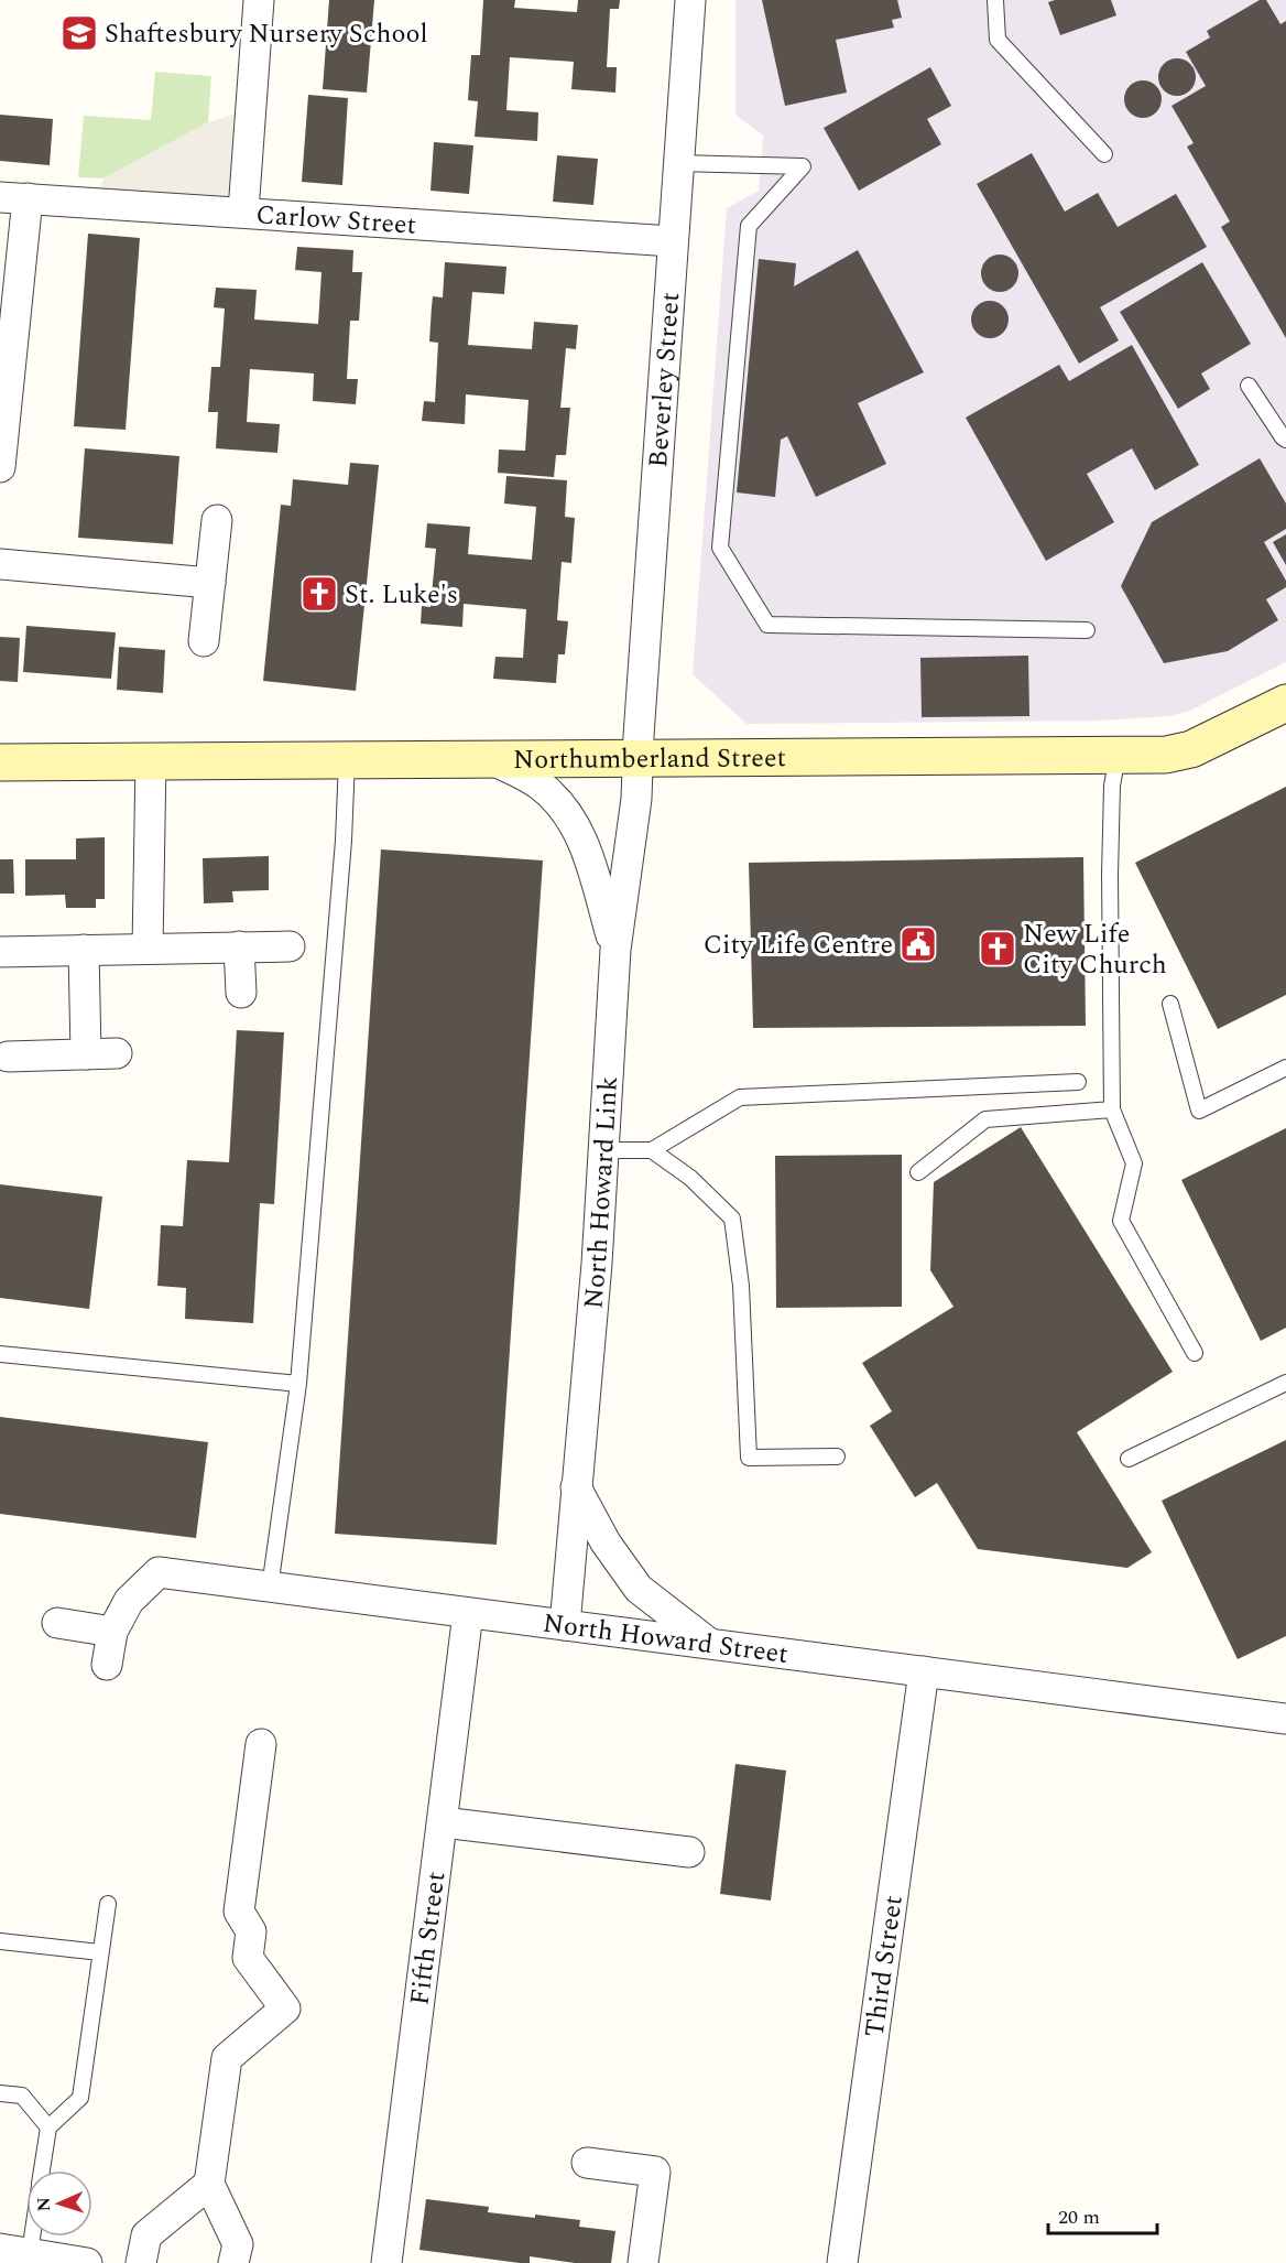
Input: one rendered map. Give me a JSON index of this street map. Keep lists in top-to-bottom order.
{
  "streets": {
    "main road": ["Northumberland Street"],
    "street": [
      "Carlow Street",
      "Beverley Street",
      "North Howard Link",
      "North Howard Street",
      "Fifth Street",
      "Third Street"
    ]
  },
  "crossings": [
    ["Carlow Street", "Beverley Street"],
    ["Beverley Street", "Northumberland Street"],
    ["Beverley Street", "North Howard Link"],
    ["Northumberland Street", "North Howard Link"],
    ["North Howard Link", "North Howard Street"],
    ["North Howard Street", "Fifth Street"],
    ["North Howard Street", "Third Street"]
  ],
  "places": {
    "school or university": ["Shaftesbury Nursery School"],
    "church": ["St. Luke's", "New Life City Church"],
    "public building": ["City Life Centre"]
  },
  "scale_bar": "20 m",
  "north": "left"
}
